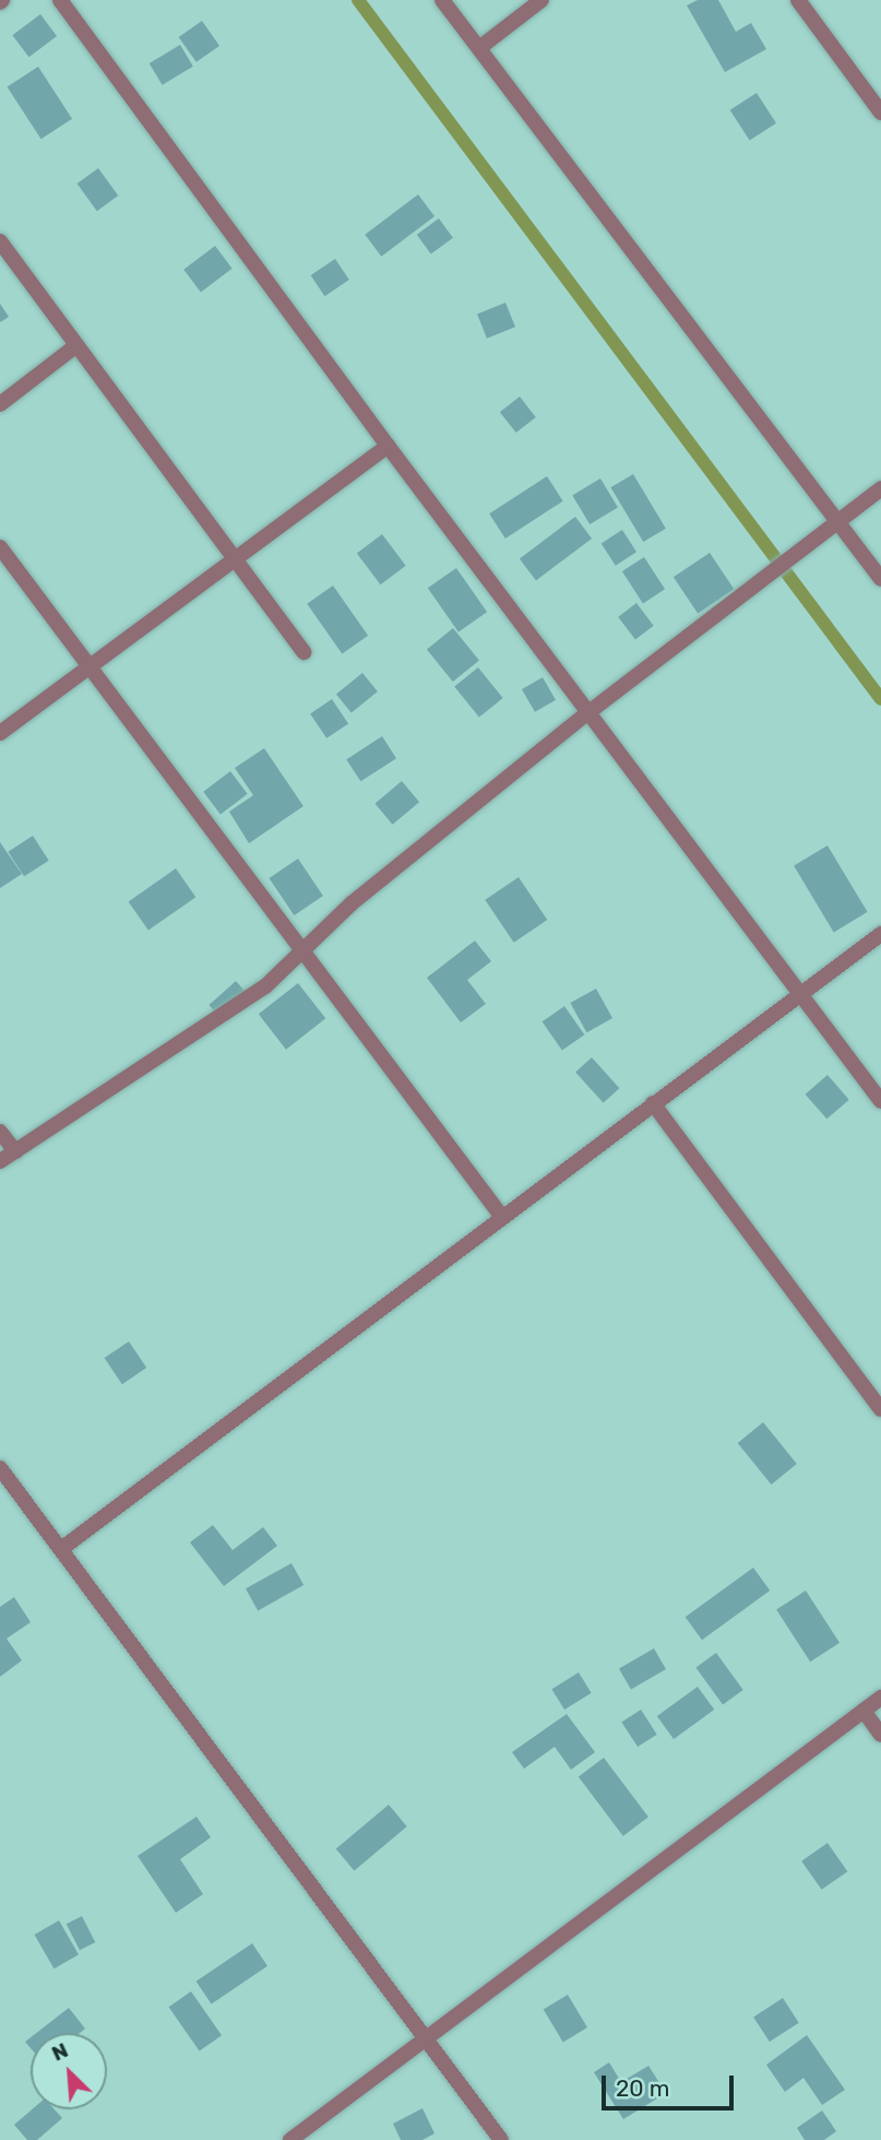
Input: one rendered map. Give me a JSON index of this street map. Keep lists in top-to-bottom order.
{
  "scale_bar": "20 m",
  "north": "top left"
}
